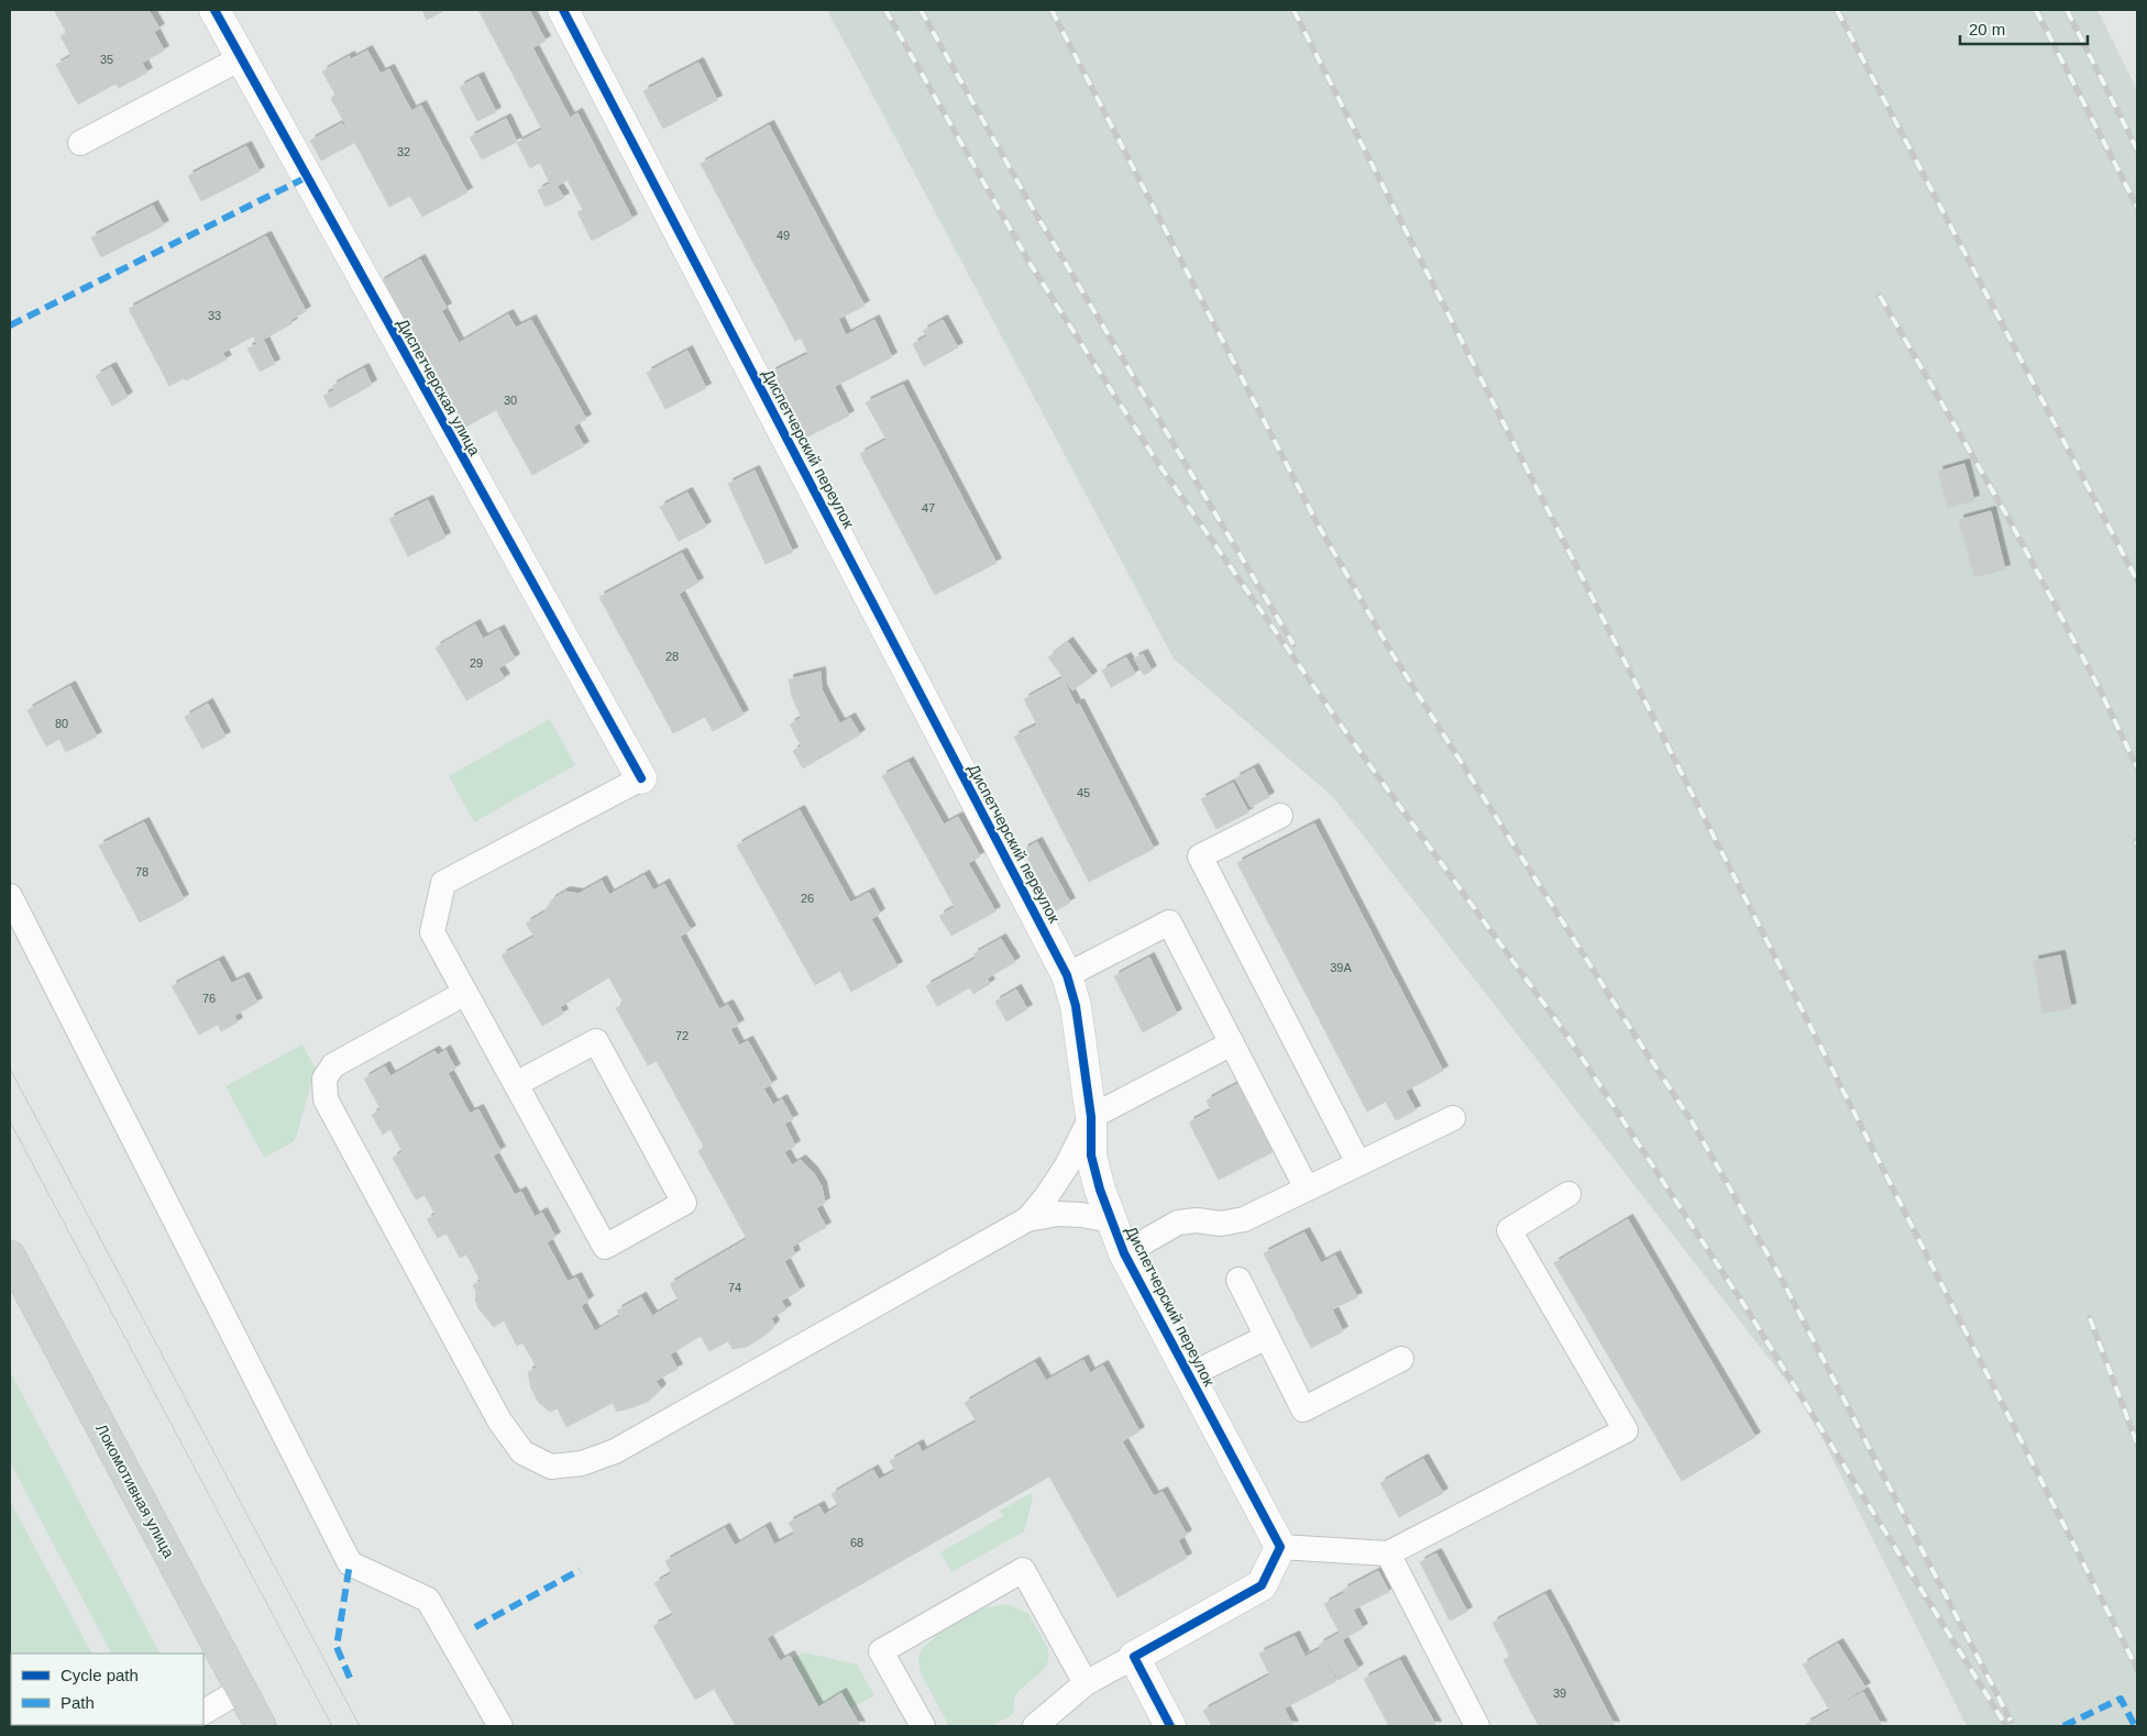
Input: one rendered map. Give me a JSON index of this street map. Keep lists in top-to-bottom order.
{
  "streets": {
    "main road": ["Локомотивная улица"],
    "street": ["Диспетчерская улица", "Диспетчерский переулок"]
  },
  "house_numbers": [
    "35",
    "32",
    "49",
    "33",
    "30",
    "47",
    "28",
    "29",
    "80",
    "45",
    "78",
    "26",
    "39А",
    "76",
    "72",
    "74",
    "68",
    "39"
  ],
  "legend": ["Cycle path", "Path"],
  "scale_bar": "20 m"
}
